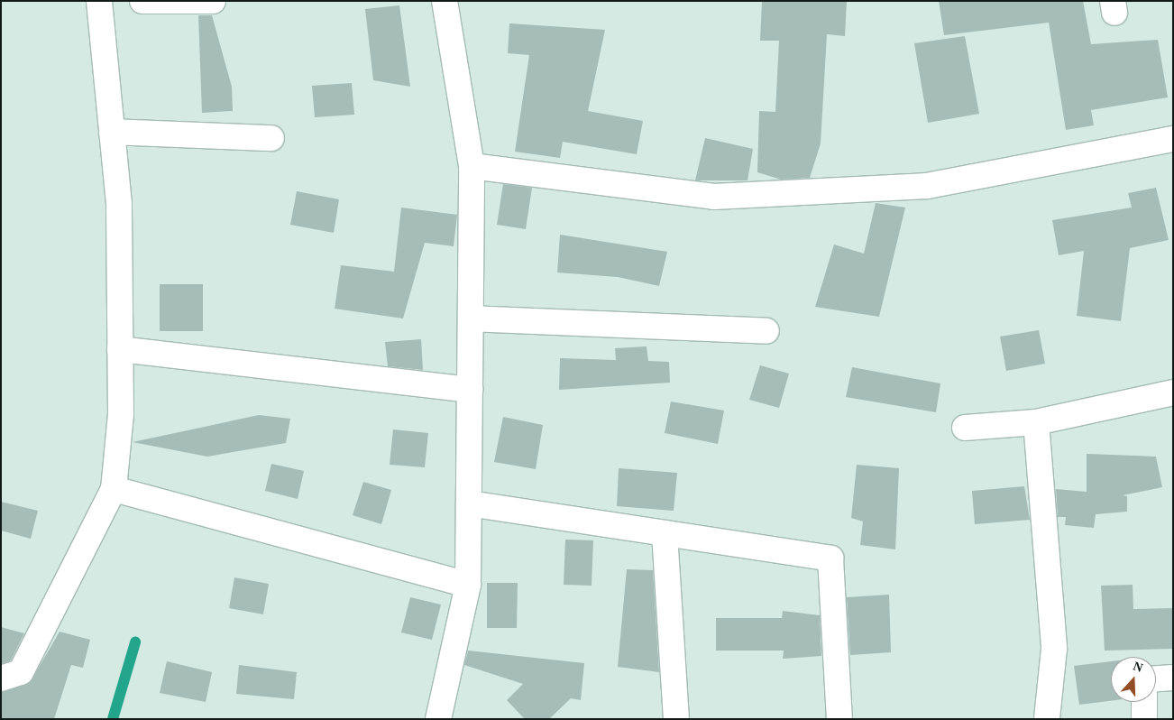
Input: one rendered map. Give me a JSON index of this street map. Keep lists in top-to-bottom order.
{
  "north": "top"
}
